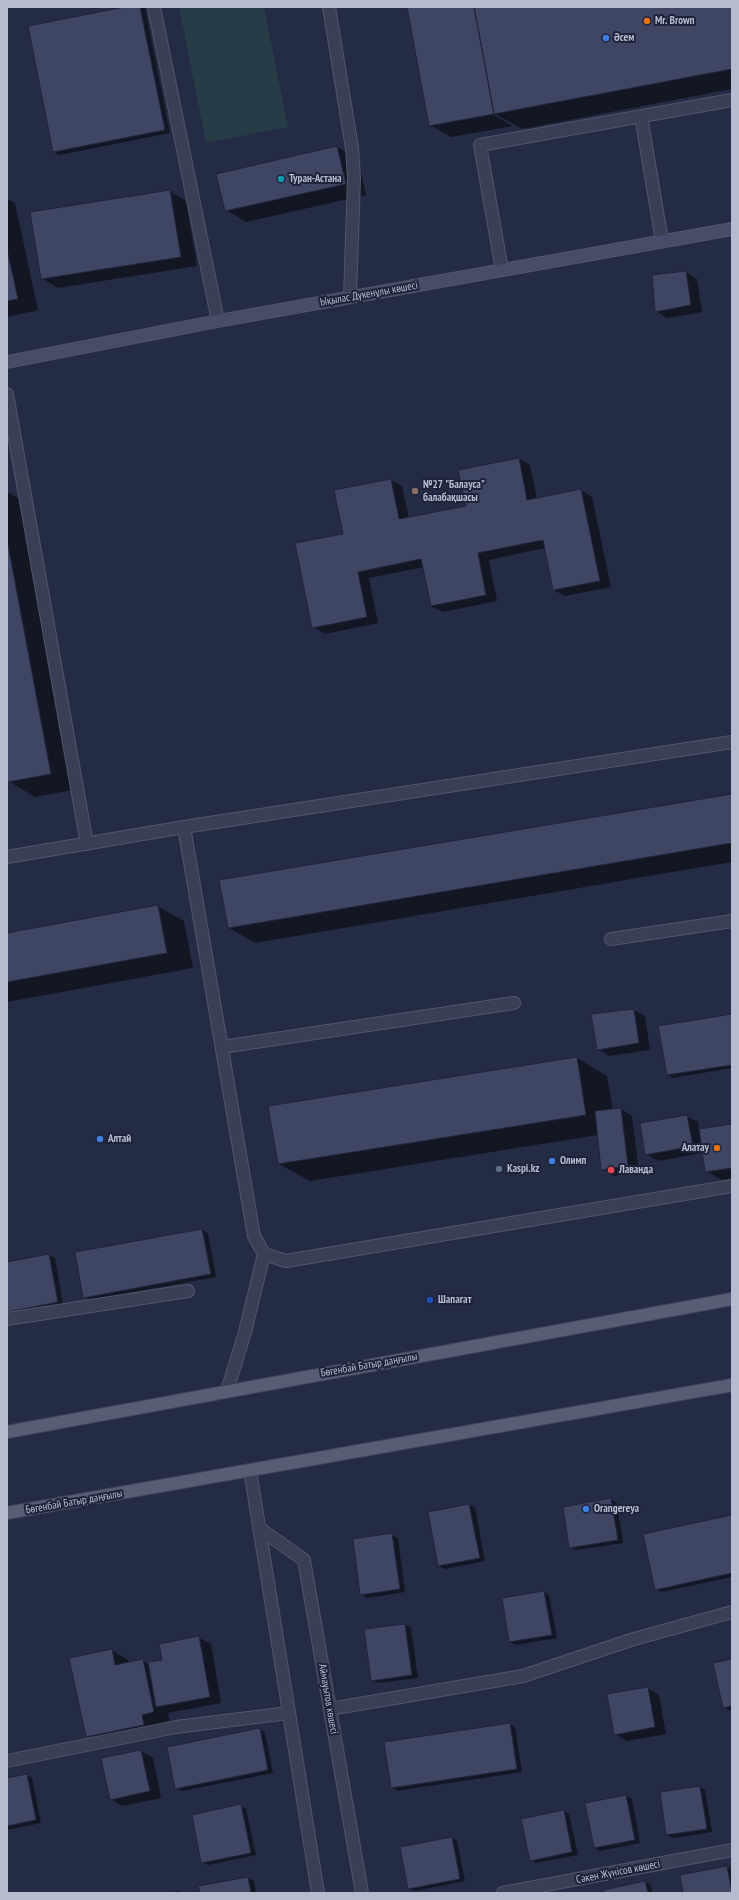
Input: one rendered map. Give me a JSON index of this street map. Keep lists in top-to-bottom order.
{
  "streets": {
    "main road": ["Бөгенбай Батыр даңғылы"],
    "street": ["Ықылас Дүкенұлы көшесі", "Аймауытов көшесі", "Сәкен Жүнісов көшесі"]
  },
  "places": [
    "Mr. Brown",
    "Әсем",
    "Туран-Астана",
    "№27 \"Балауса\" балабақшасы",
    "Алтай",
    "Алатау",
    "Олимп",
    "Kaspi.kz",
    "Лаванда",
    "Шапагат",
    "Orangereya"
  ]
}
